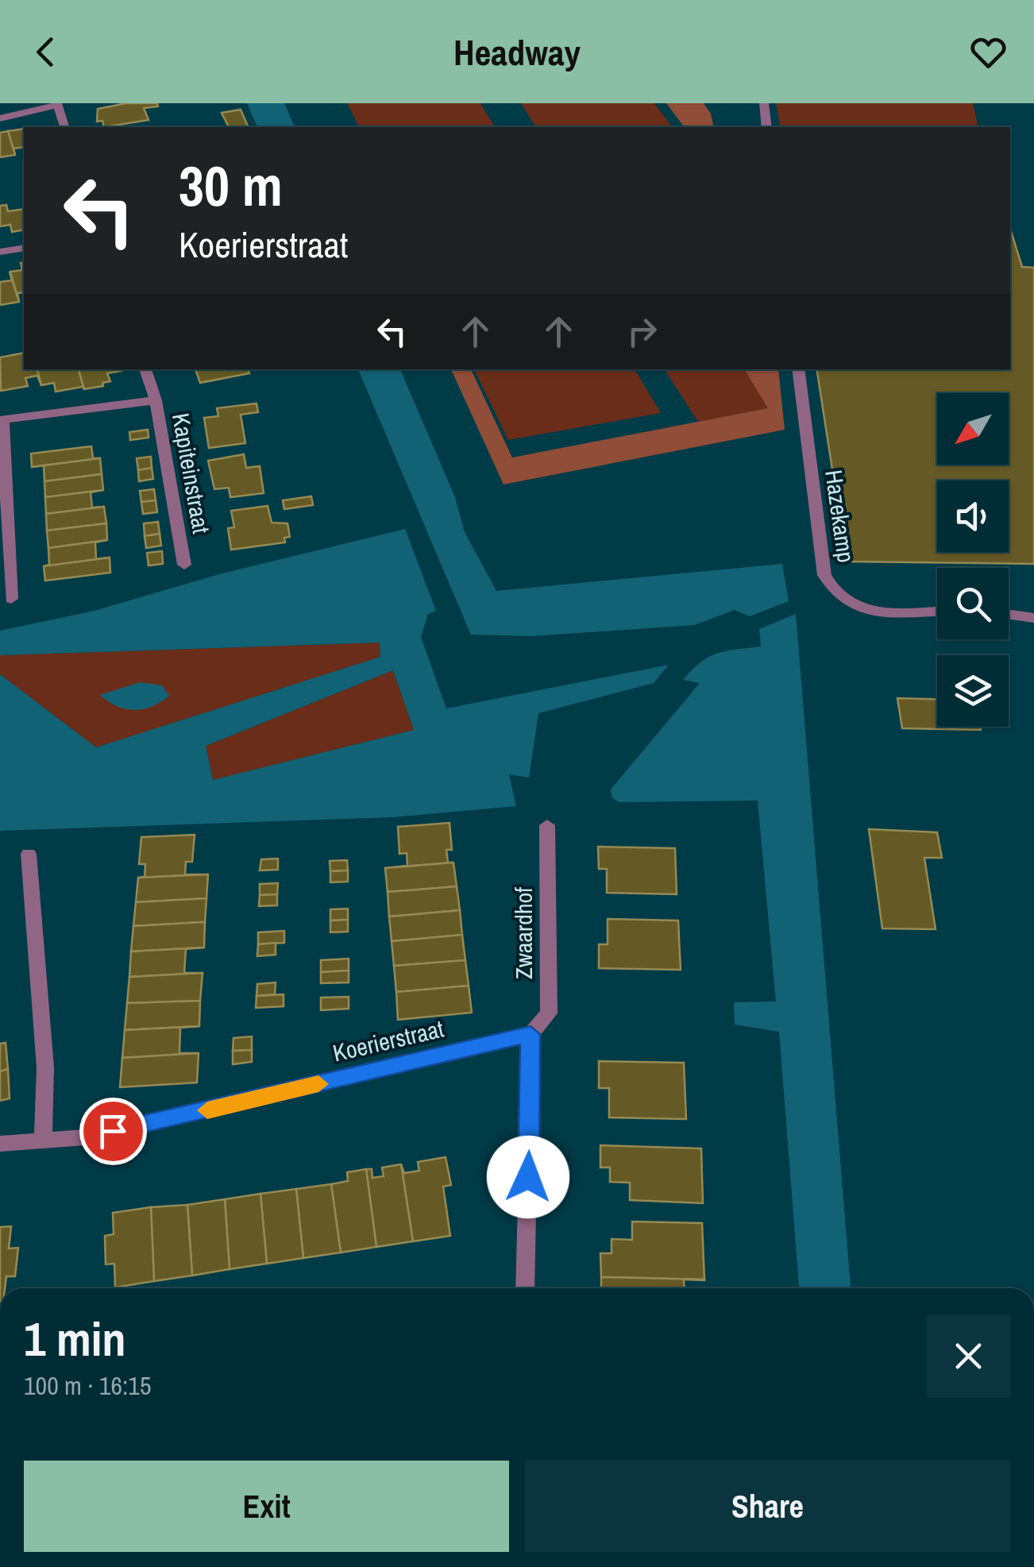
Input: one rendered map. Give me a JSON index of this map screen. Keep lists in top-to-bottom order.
{
  "streets": {
    "street": [
      "Kapiteinstraat",
      "Hazekamp",
      "Zwaardhof",
      "Koerierstraat"
    ]
  },
  "crossings": [
    ["Zwaardhof", "Koerierstraat"]
  ],
  "north": "bottom left",
  "page": {
    "header": "Headway",
    "turn": ["30 m", "Koerierstraat"],
    "heading": ["1 min", "100 m · 16:15"],
    "buttons": ["Exit", "Share"]
  }
}
